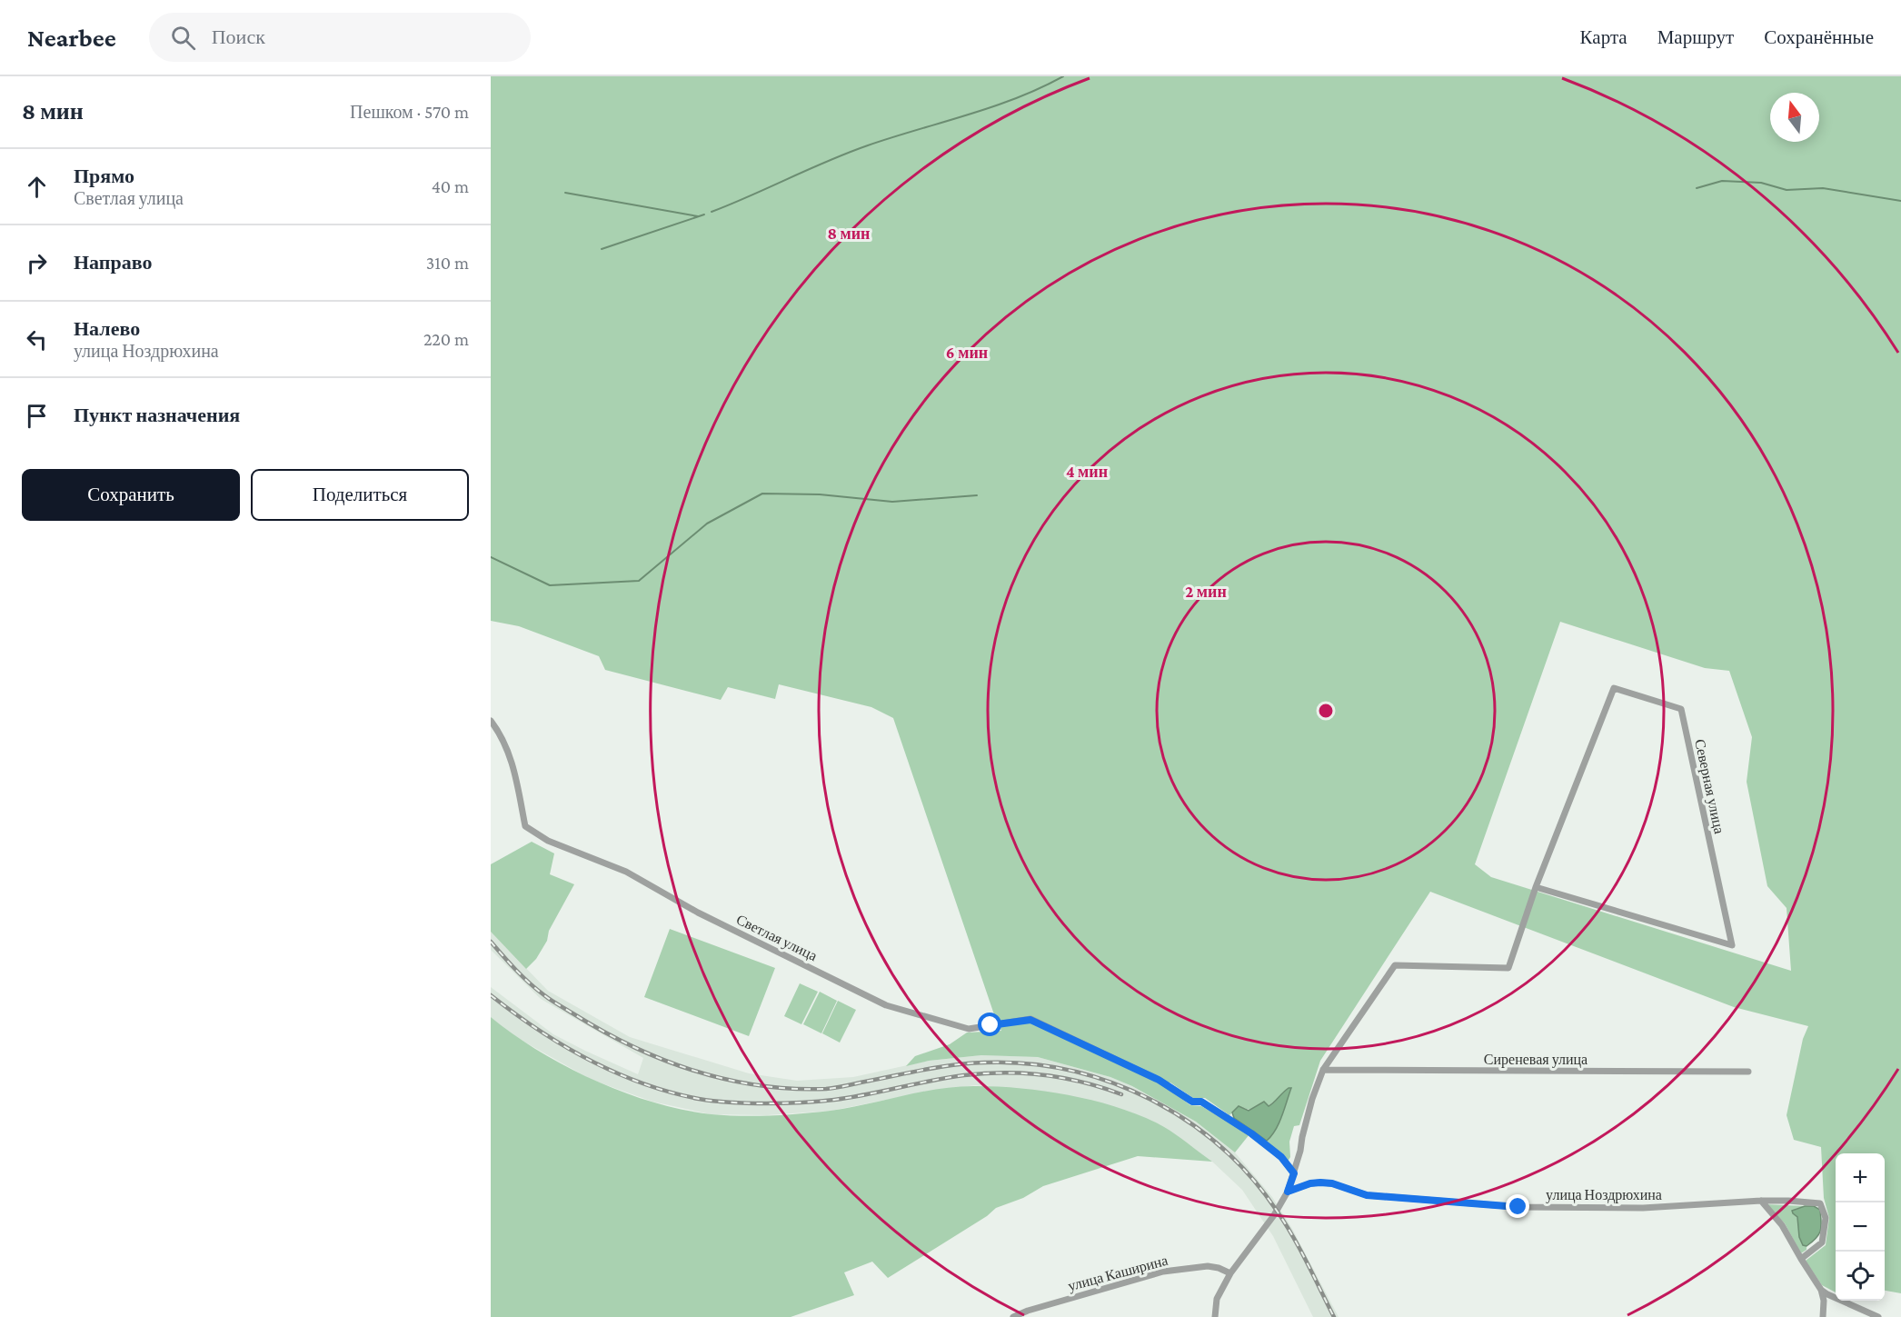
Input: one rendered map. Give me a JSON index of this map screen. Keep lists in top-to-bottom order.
{
  "streets": {
    "street": [
      "Северная улица",
      "Светлая улица",
      "Сиреневая улица",
      "улица Ноздрюхина",
      "улица Каширина"
    ]
  },
  "north": "top",
  "page": {
    "header": "Nearbee",
    "search": "Поиск",
    "nav": ["Карта", "Маршрут", "Сохранённые"],
    "heading": ["8 мин", "Пешком · 570 m"],
    "list": [
      ["Прямо", "Светлая улица", "40 m"],
      ["Направо", "310 m"],
      ["Налево", "улица Ноздрюхина", "220 m"],
      "Пункт назначения"
    ],
    "buttons": ["Сохранить", "Поделиться"],
    "map_buttons": ["+", "−"]
  },
  "rings": [
    "8 мин",
    "6 мин",
    "4 мин",
    "2 мин"
  ]
}
